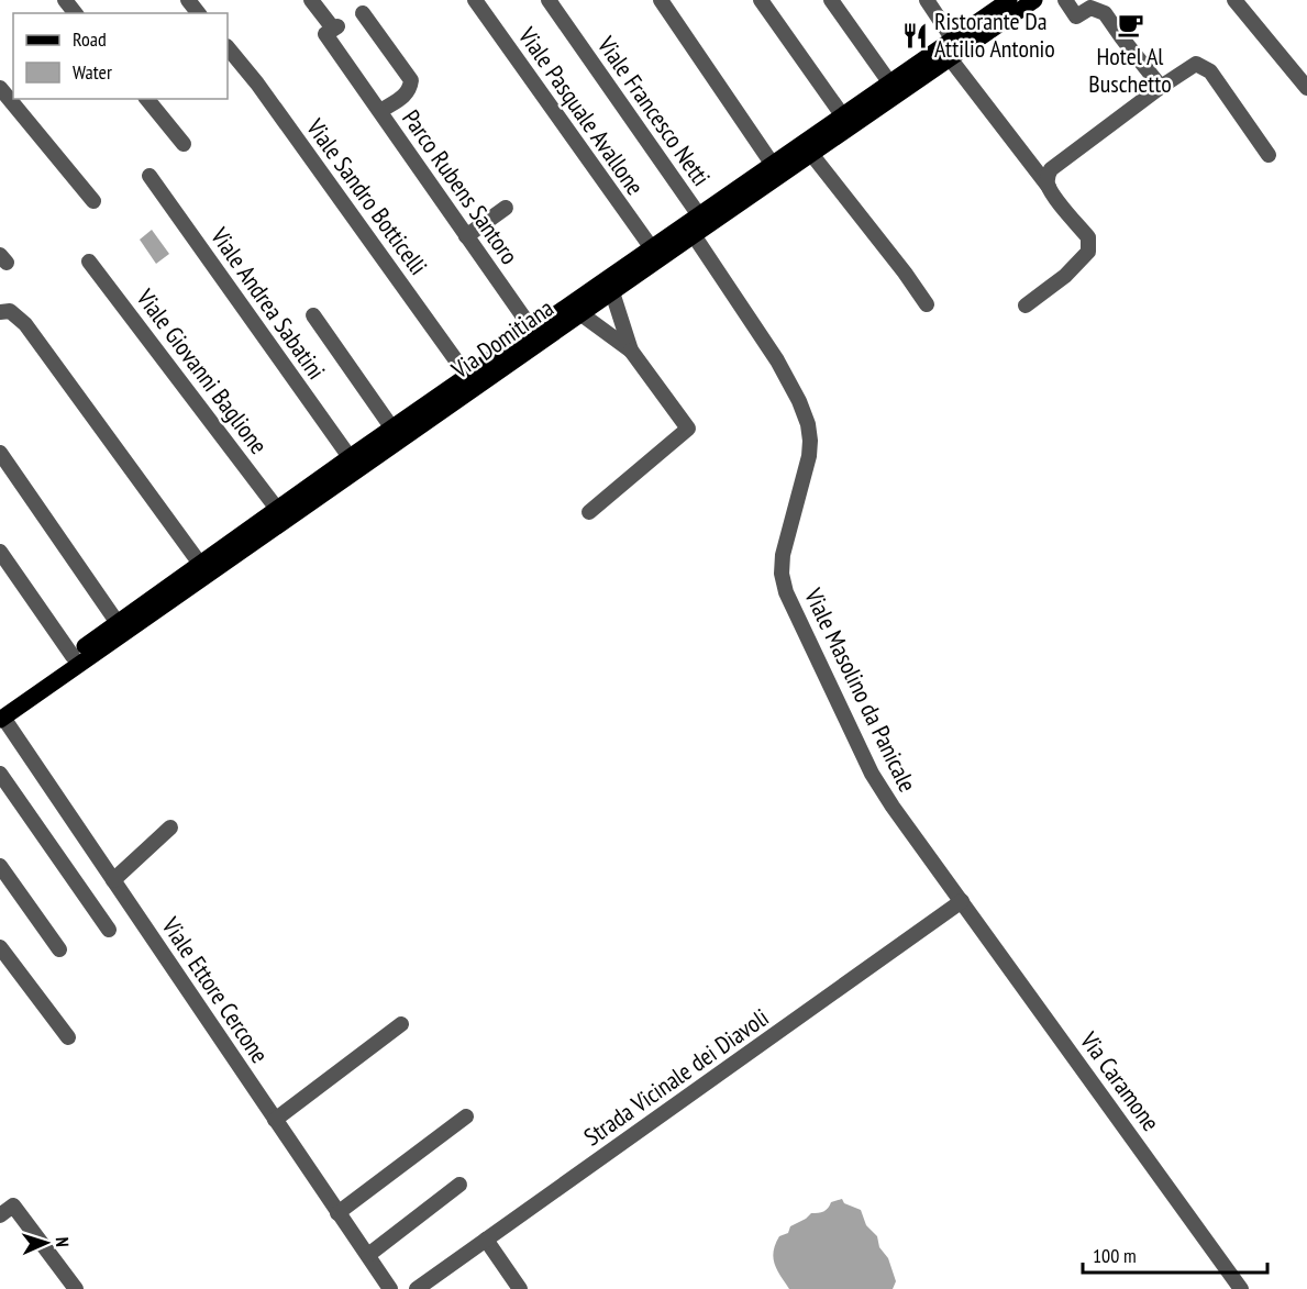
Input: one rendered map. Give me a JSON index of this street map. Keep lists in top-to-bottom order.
{
  "streets": {
    "main road": ["Via Domitiana"],
    "street": [
      "Viale Pasquale Avallone",
      "Viale Francesco Netti",
      "Parco Rubens Santoro",
      "Viale Sandro Botticelli",
      "Viale Andrea Sabatini",
      "Viale Giovanni Baglione",
      "Viale Masolino da Panicale",
      "Viale Ettore Cercone",
      "Strada Vicinale dei Diavoli",
      "Via Caramone"
    ]
  },
  "crossings": [
    ["Viale Pasquale Avallone", "Via Domitiana"],
    ["Viale Francesco Netti", "Via Domitiana"],
    ["Parco Rubens Santoro", "Via Domitiana"],
    ["Viale Sandro Botticelli", "Via Domitiana"],
    ["Viale Andrea Sabatini", "Via Domitiana"],
    ["Via Domitiana", "Viale Giovanni Baglione"],
    ["Via Domitiana", "Viale Masolino da Panicale"],
    ["Via Domitiana", "Viale Ettore Cercone"],
    ["Viale Masolino da Panicale", "Strada Vicinale dei Diavoli"],
    ["Viale Masolino da Panicale", "Via Caramone"],
    ["Strada Vicinale dei Diavoli", "Via Caramone"]
  ],
  "places": {
    "cafe": ["Hotel Al Buschetto"],
    "restaurant": ["Ristorante Da Attilio Antonio"]
  },
  "legend": ["Road", "Water"],
  "scale_bar": "100 m",
  "north": "right"
}
